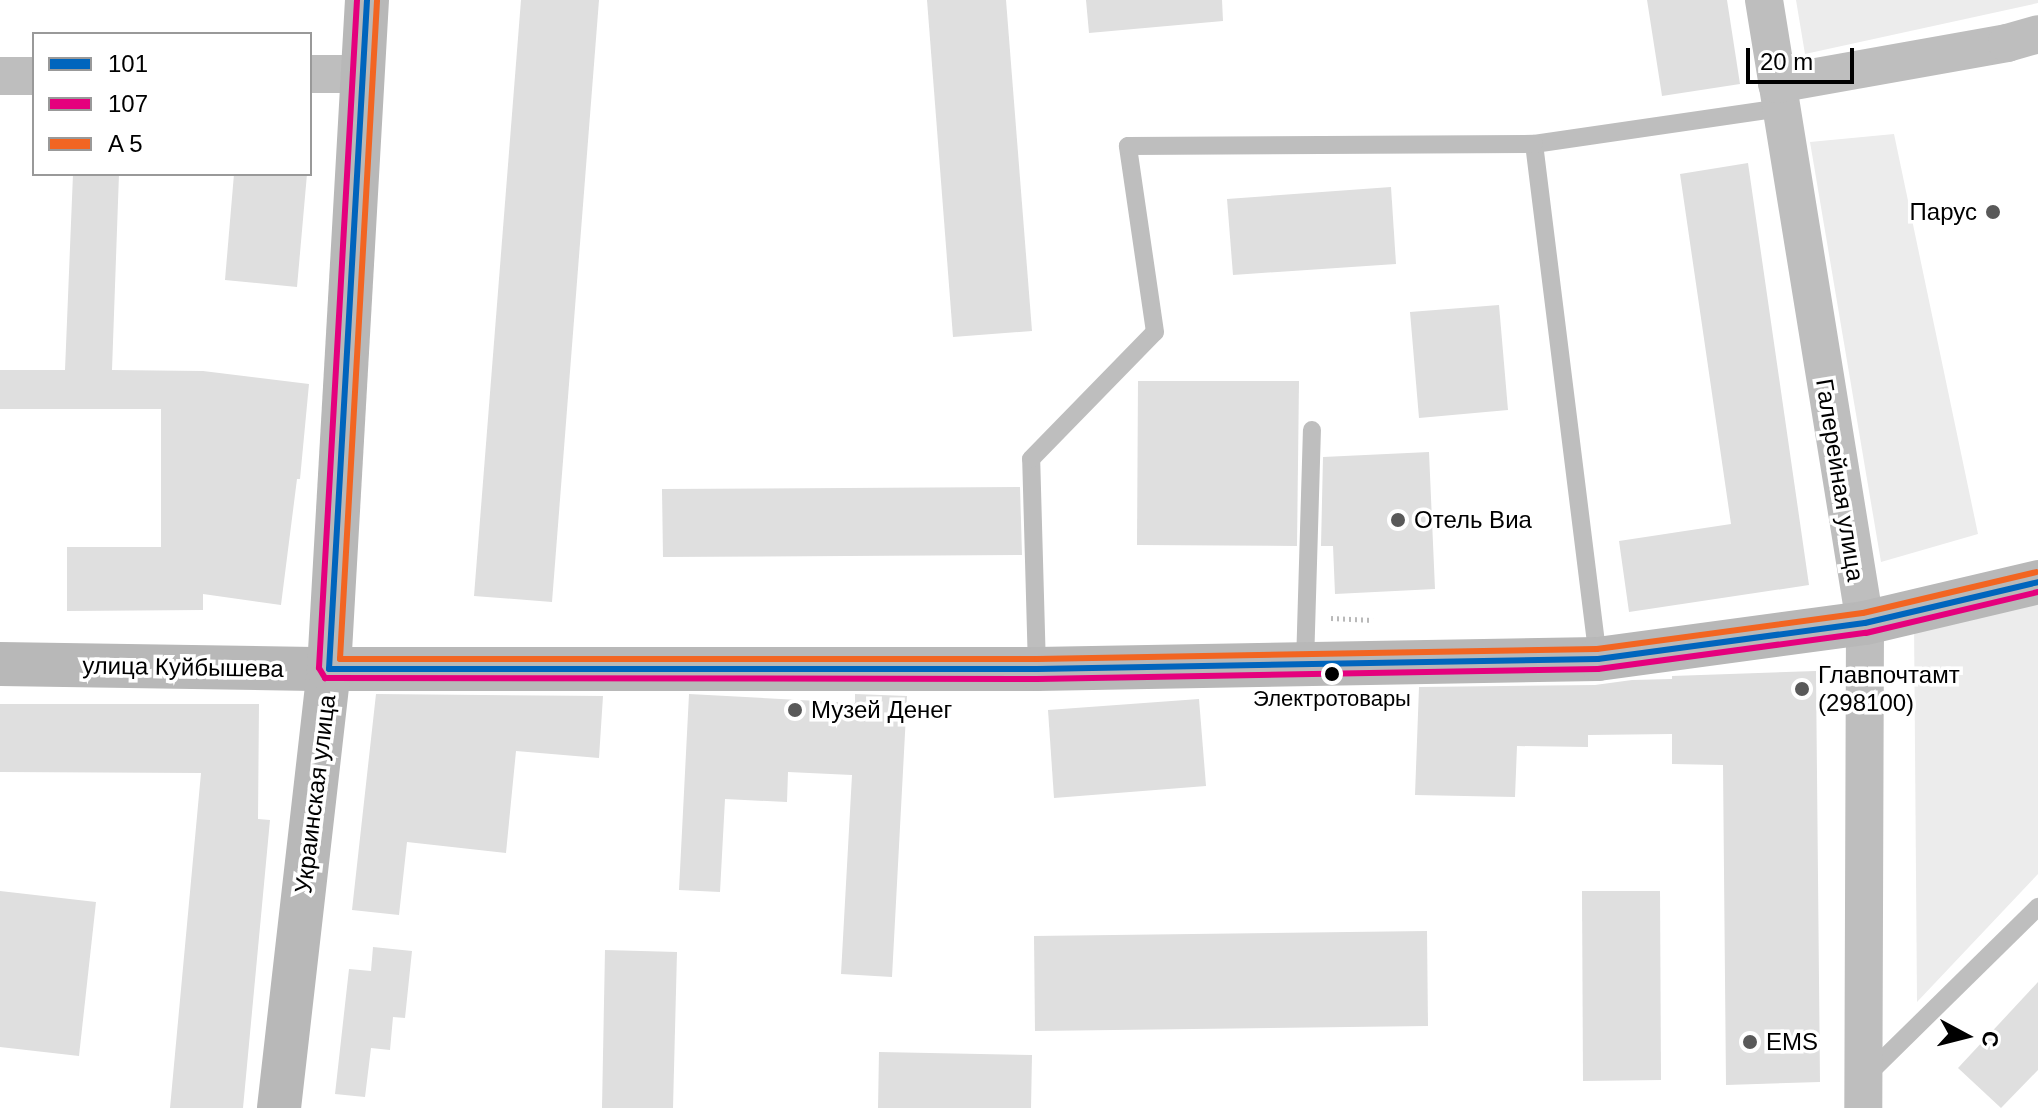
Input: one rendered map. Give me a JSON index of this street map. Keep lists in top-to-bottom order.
{
  "streets": {
    "main road": ["улица Куйбышева", "Украинская улица"],
    "street": ["Галерейная улица"]
  },
  "crossings": [
    ["Галерейная улица", "улица Куйбышева"],
    ["улица Куйбышева", "Украинская улица"]
  ],
  "places": [
    "Парус",
    "Отель Виа",
    "Электротовары",
    "Главпочтамт (298100)",
    "Музей Денег",
    "EMS"
  ],
  "lines": ["transit line 101", "transit line 107"],
  "legend": ["101", "107", "A 5"],
  "scale_bar": "20 m",
  "north": "right"
}
